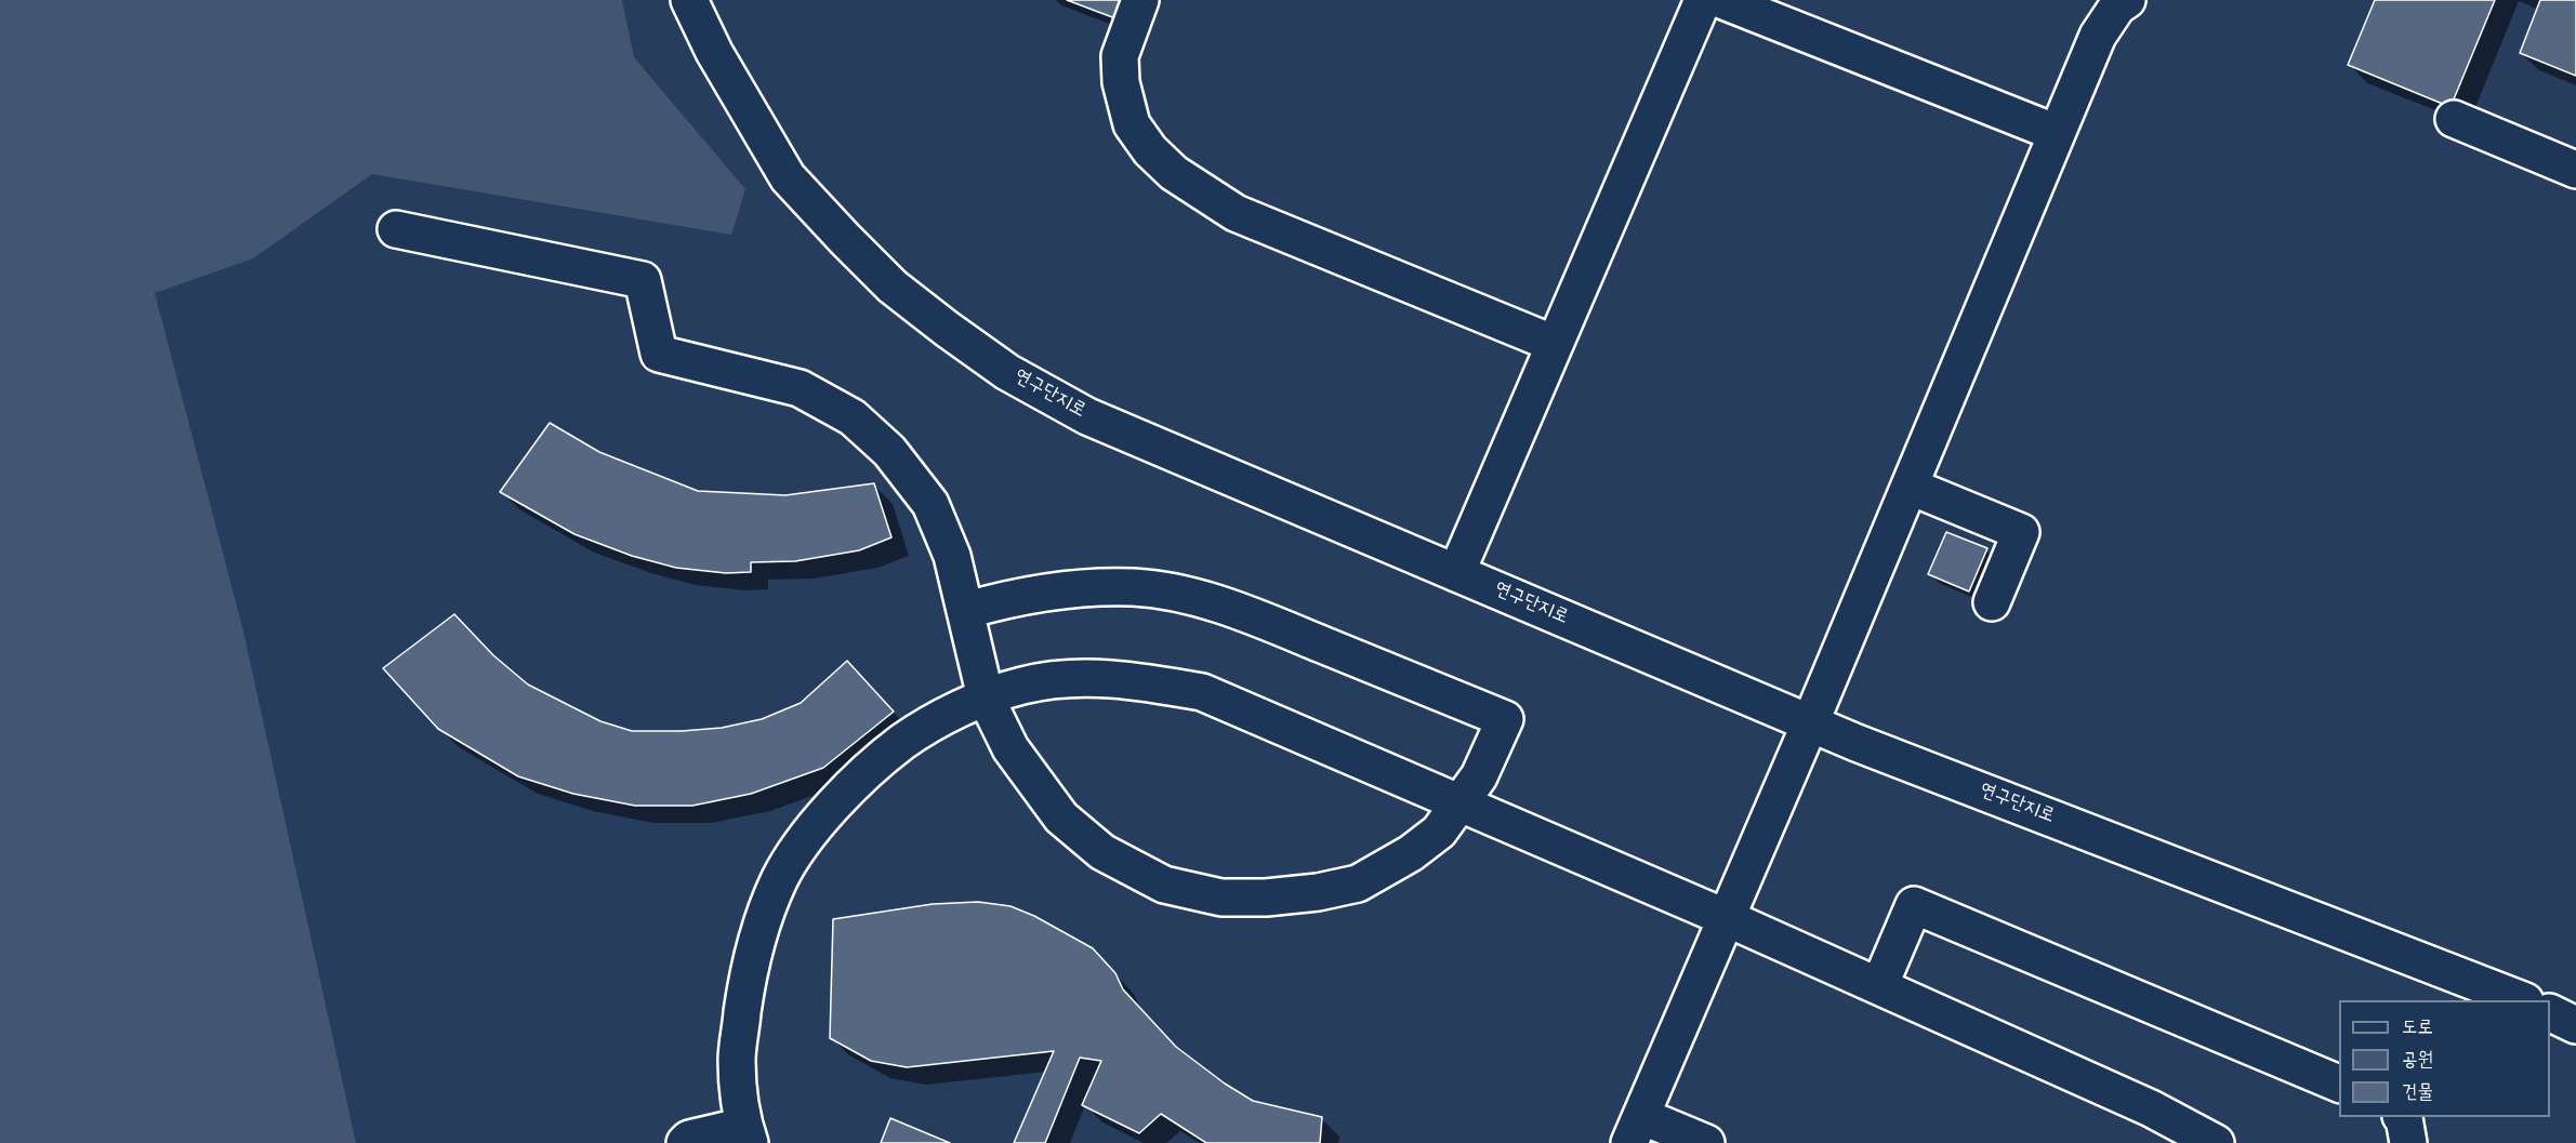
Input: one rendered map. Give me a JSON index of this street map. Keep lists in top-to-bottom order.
{
  "streets": {
    "street": ["연구단지로"]
  },
  "legend": ["도로", "공원", "건물"]
}
